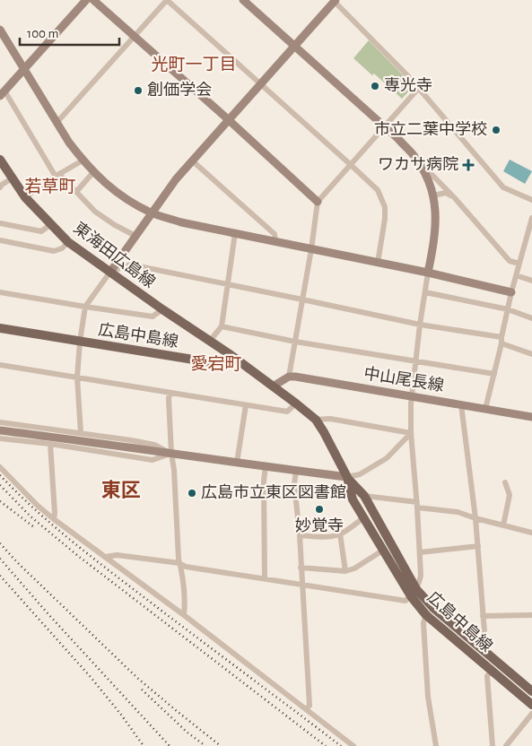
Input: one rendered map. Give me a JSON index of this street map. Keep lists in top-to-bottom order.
{
  "streets": {
    "main road": ["東海田広島線", "広島中島線"],
    "street": ["中山尾長線"]
  },
  "crossings": [
    ["東海田広島線", "広島中島線"]
  ],
  "districts": [
    "光町一丁目",
    "若草町",
    "愛宕町",
    "東区"
  ],
  "places": {
    "other": [
      "専光寺",
      "創価学会",
      "市立二葉中学校",
      "広島市立東区図書館",
      "妙覚寺"
    ],
    "health": ["ワカサ病院"]
  },
  "scale_bar": "100 m"
}
